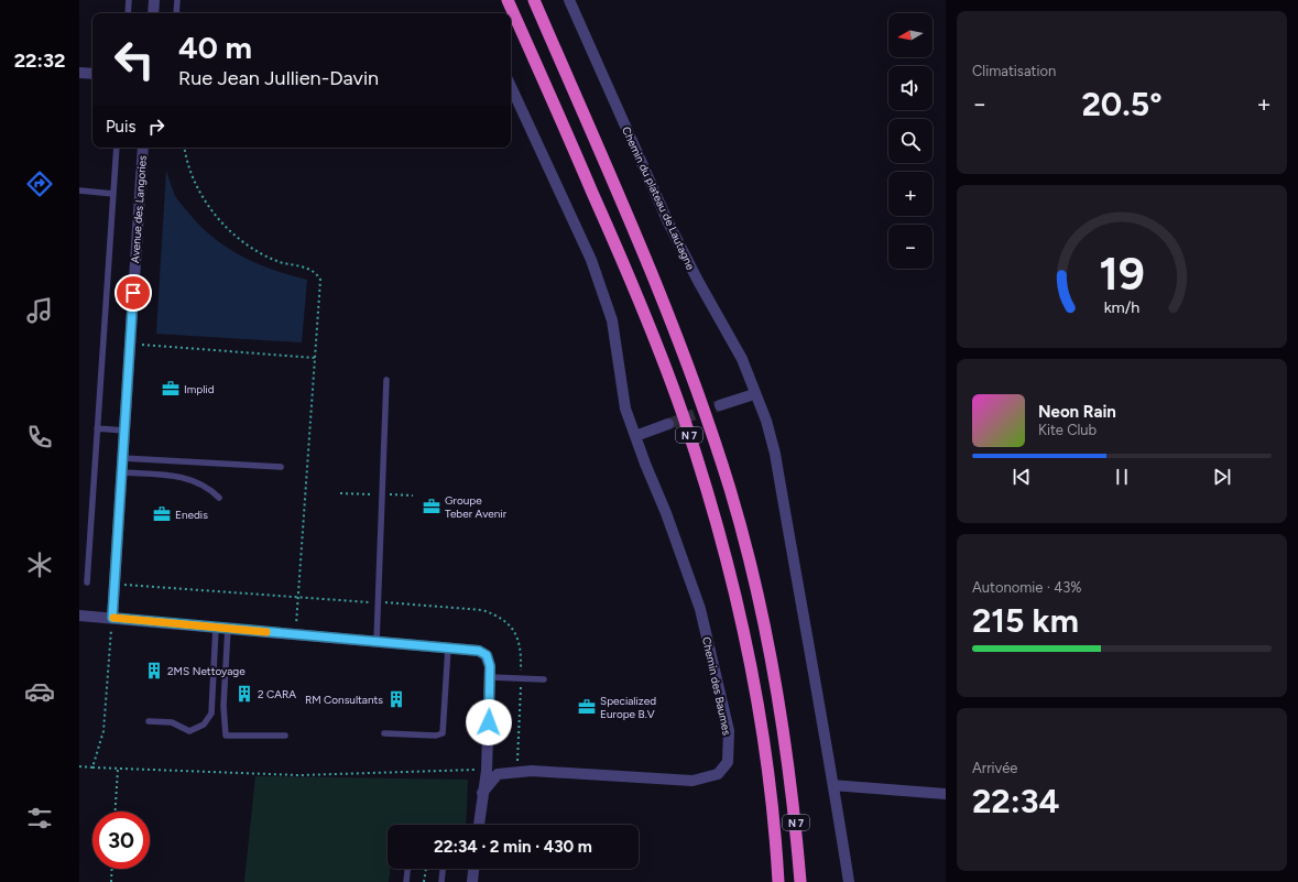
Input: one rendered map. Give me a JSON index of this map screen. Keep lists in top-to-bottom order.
{
  "streets": {
    "highway": ["N 7"],
    "street": ["Chemin du plateau de Lautagne", "Avenue des Langories", "Chemin des Baumes"]
  },
  "places": {
    "office": [
      "Implid",
      "Groupe Teber Avenir",
      "Enedis",
      "Specialized Europe B.V"
    ],
    "building": ["2MS Nettoyage", "2 CARA", "RM Consultants"]
  },
  "north": "left",
  "page": {
    "tabs": "22:32",
    "tile": [
      "Climatisation",
      ["Autonomie · 43%", "215 km"],
      ["Arrivée", "22:34"]
    ],
    "map_buttons": ["+", "−"],
    "turn": ["40 m", "Rue Jean Jullien-Davin"],
    "heat": ["−", "20.5°", "+"],
    "then": "Puis",
    "song": ["Neon Rain", "Kite Club"],
    "limit": "30",
    "trip": "22:34 · 2 min · 430 m",
    "gauge": ["19", "km/h"]
  }
}
